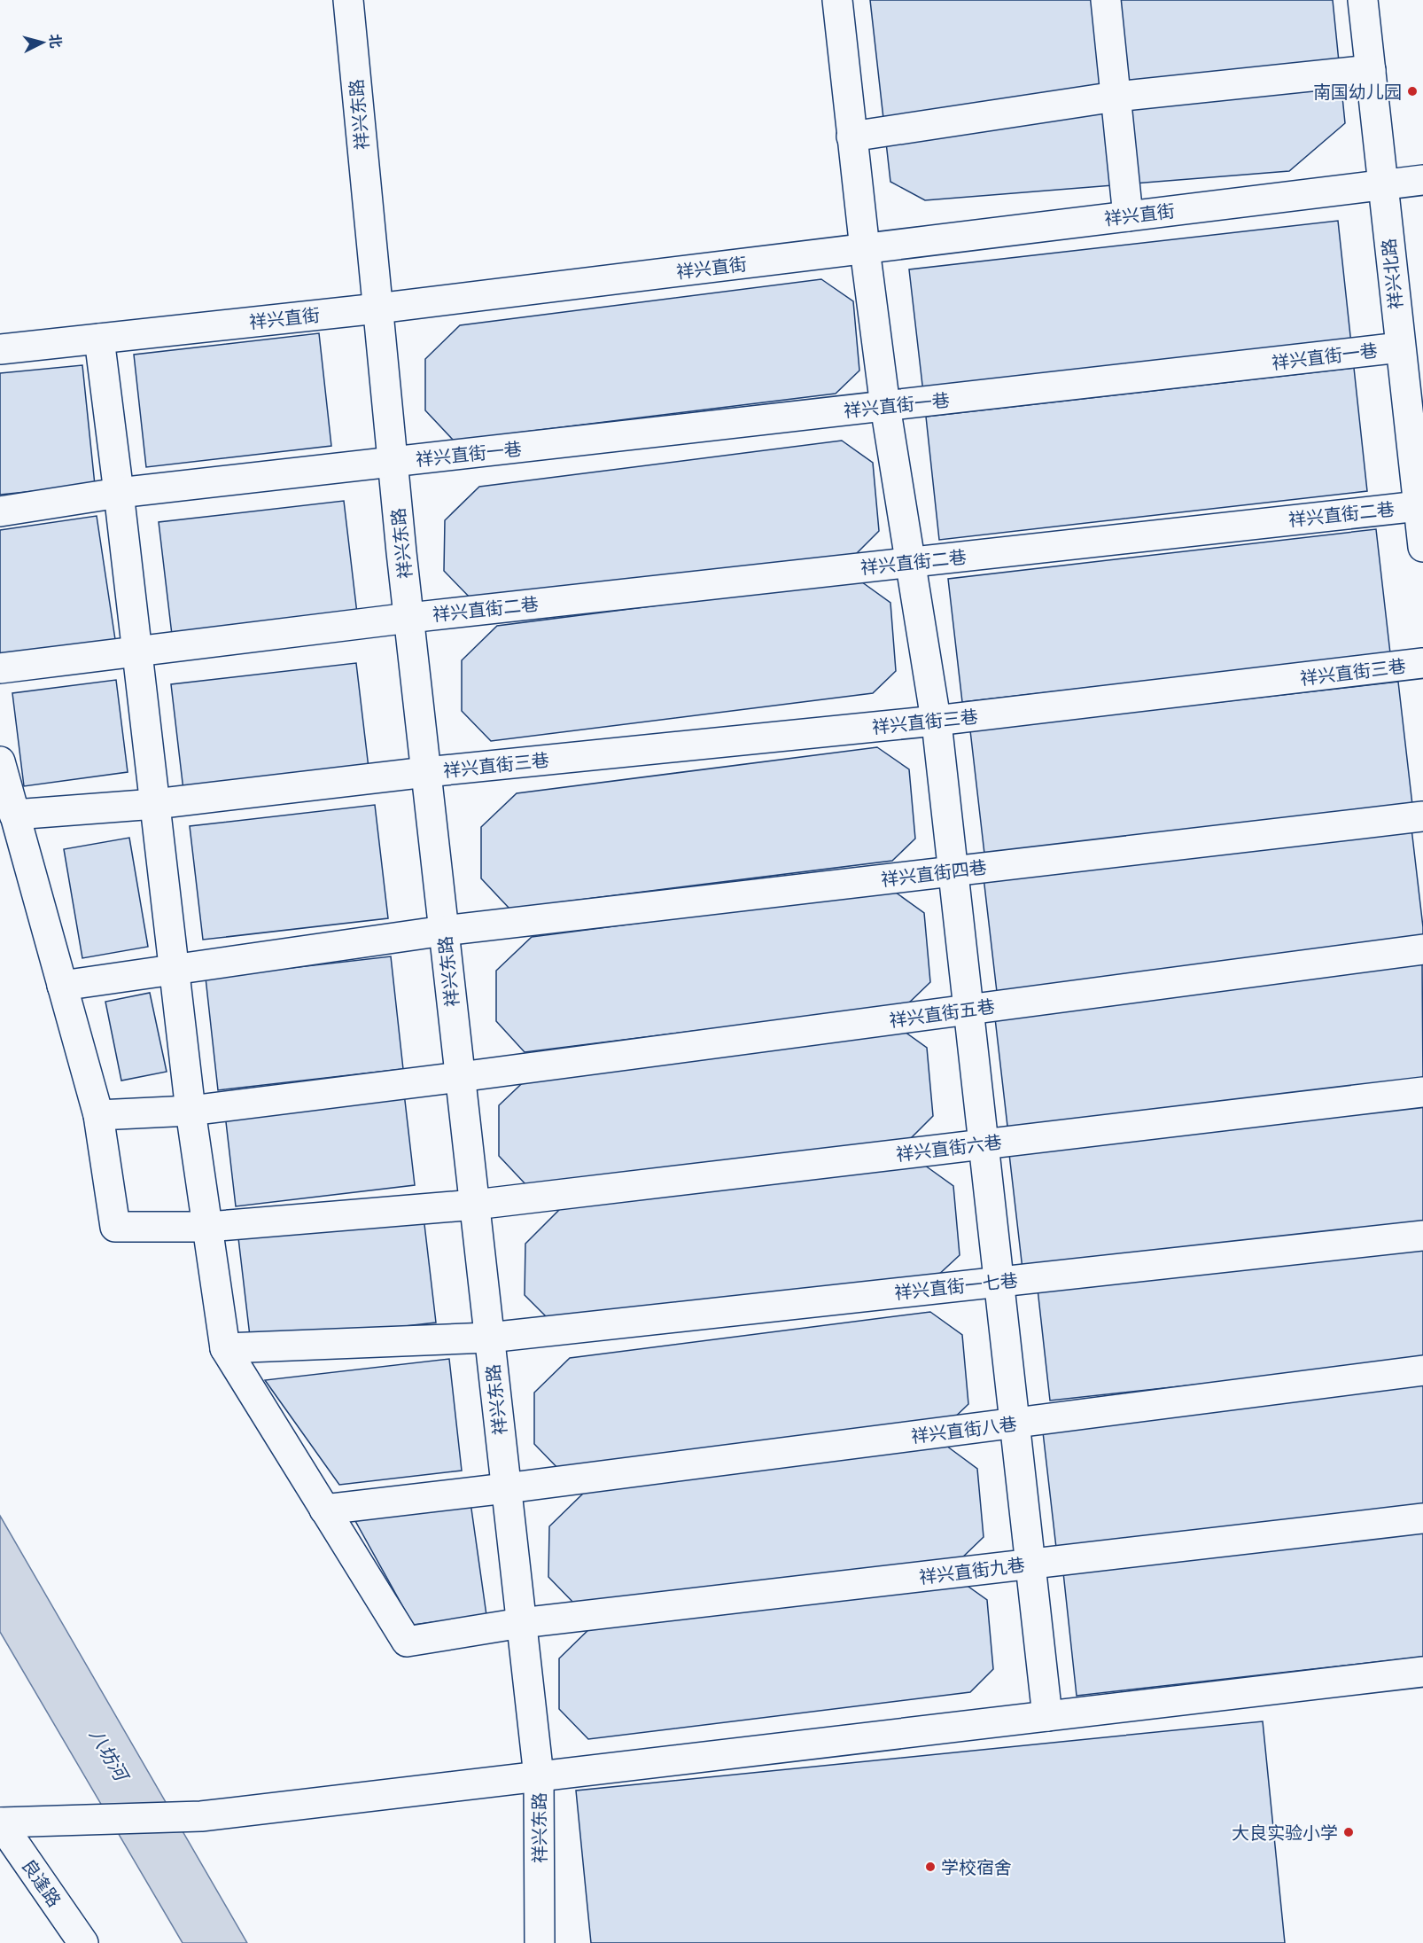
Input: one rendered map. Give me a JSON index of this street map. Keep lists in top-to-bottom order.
{
  "streets": {
    "street": [
      "祥兴东路",
      "祥兴直街",
      "祥兴北路",
      "祥兴直街一巷",
      "祥兴直街二巷",
      "祥兴直街三巷",
      "祥兴直街四巷",
      "祥兴直街五巷",
      "祥兴直街六巷",
      "祥兴直街一七巷",
      "祥兴直街八巷",
      "祥兴直街九巷",
      "良逢路"
    ]
  },
  "crossings": [
    ["祥兴东路", "祥兴直街"],
    ["祥兴东路", "祥兴直街一巷"],
    ["祥兴东路", "祥兴直街二巷"],
    ["祥兴东路", "祥兴直街三巷"],
    ["祥兴东路", "祥兴直街四巷"],
    ["祥兴东路", "祥兴直街五巷"],
    ["祥兴东路", "祥兴直街六巷"],
    ["祥兴东路", "祥兴直街一七巷"],
    ["祥兴东路", "祥兴直街八巷"],
    ["祥兴东路", "祥兴直街九巷"],
    ["祥兴直街", "祥兴北路"],
    ["祥兴北路", "祥兴直街一巷"],
    ["祥兴北路", "祥兴直街二巷"],
    ["祥兴直街五巷", "祥兴直街六巷"],
    ["祥兴直街八巷", "祥兴直街九巷"]
  ],
  "water": ["八坊河"],
  "places": ["南国幼儿园", "大良实验小学", "学校宿舍"],
  "north": "right"
}
